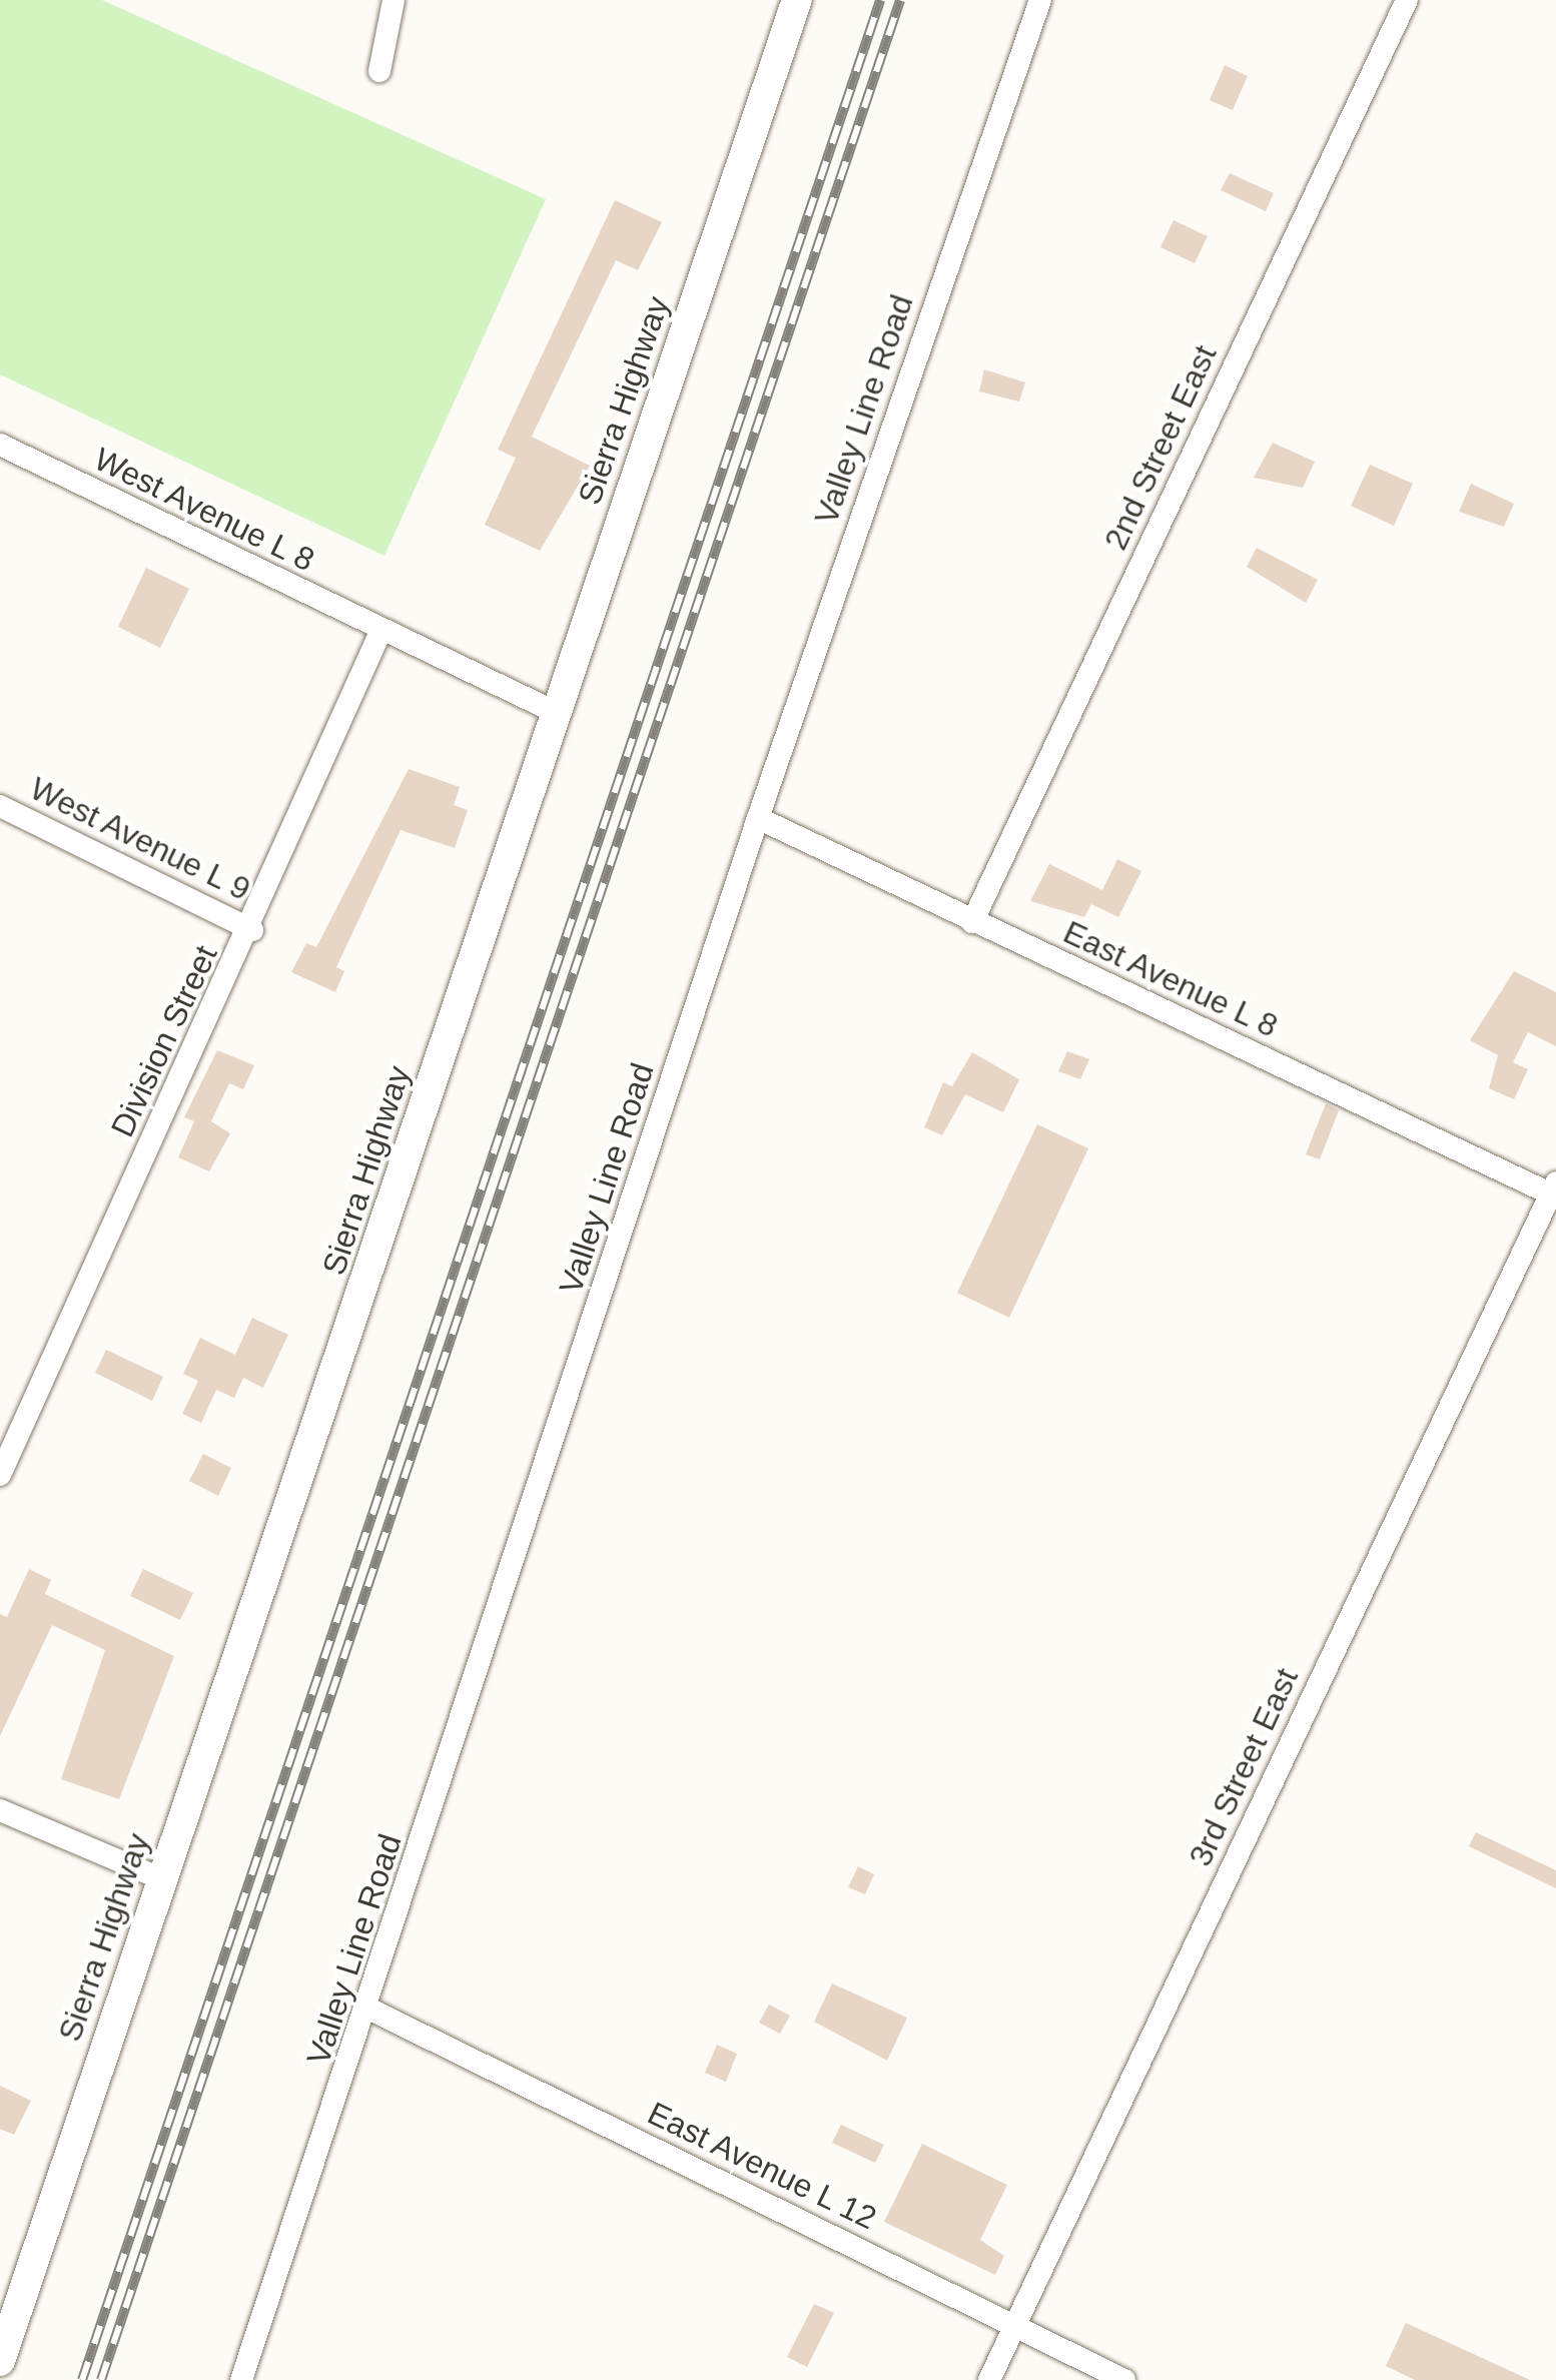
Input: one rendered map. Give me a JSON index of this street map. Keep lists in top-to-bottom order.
{
  "streets": {
    "main road": ["Sierra Highway"],
    "street": [
      "Valley Line Road",
      "2nd Street East",
      "West Avenue L 8",
      "West Avenue L 9",
      "East Avenue L 8",
      "Division Street",
      "3rd Street East",
      "East Avenue L 12"
    ]
  },
  "crossings": [
    ["Valley Line Road", "East Avenue L 8"],
    ["Valley Line Road", "East Avenue L 12"],
    ["2nd Street East", "East Avenue L 8"],
    ["West Avenue L 8", "Division Street"],
    ["West Avenue L 9", "Division Street"],
    ["East Avenue L 8", "3rd Street East"],
    ["3rd Street East", "East Avenue L 12"]
  ]
}
